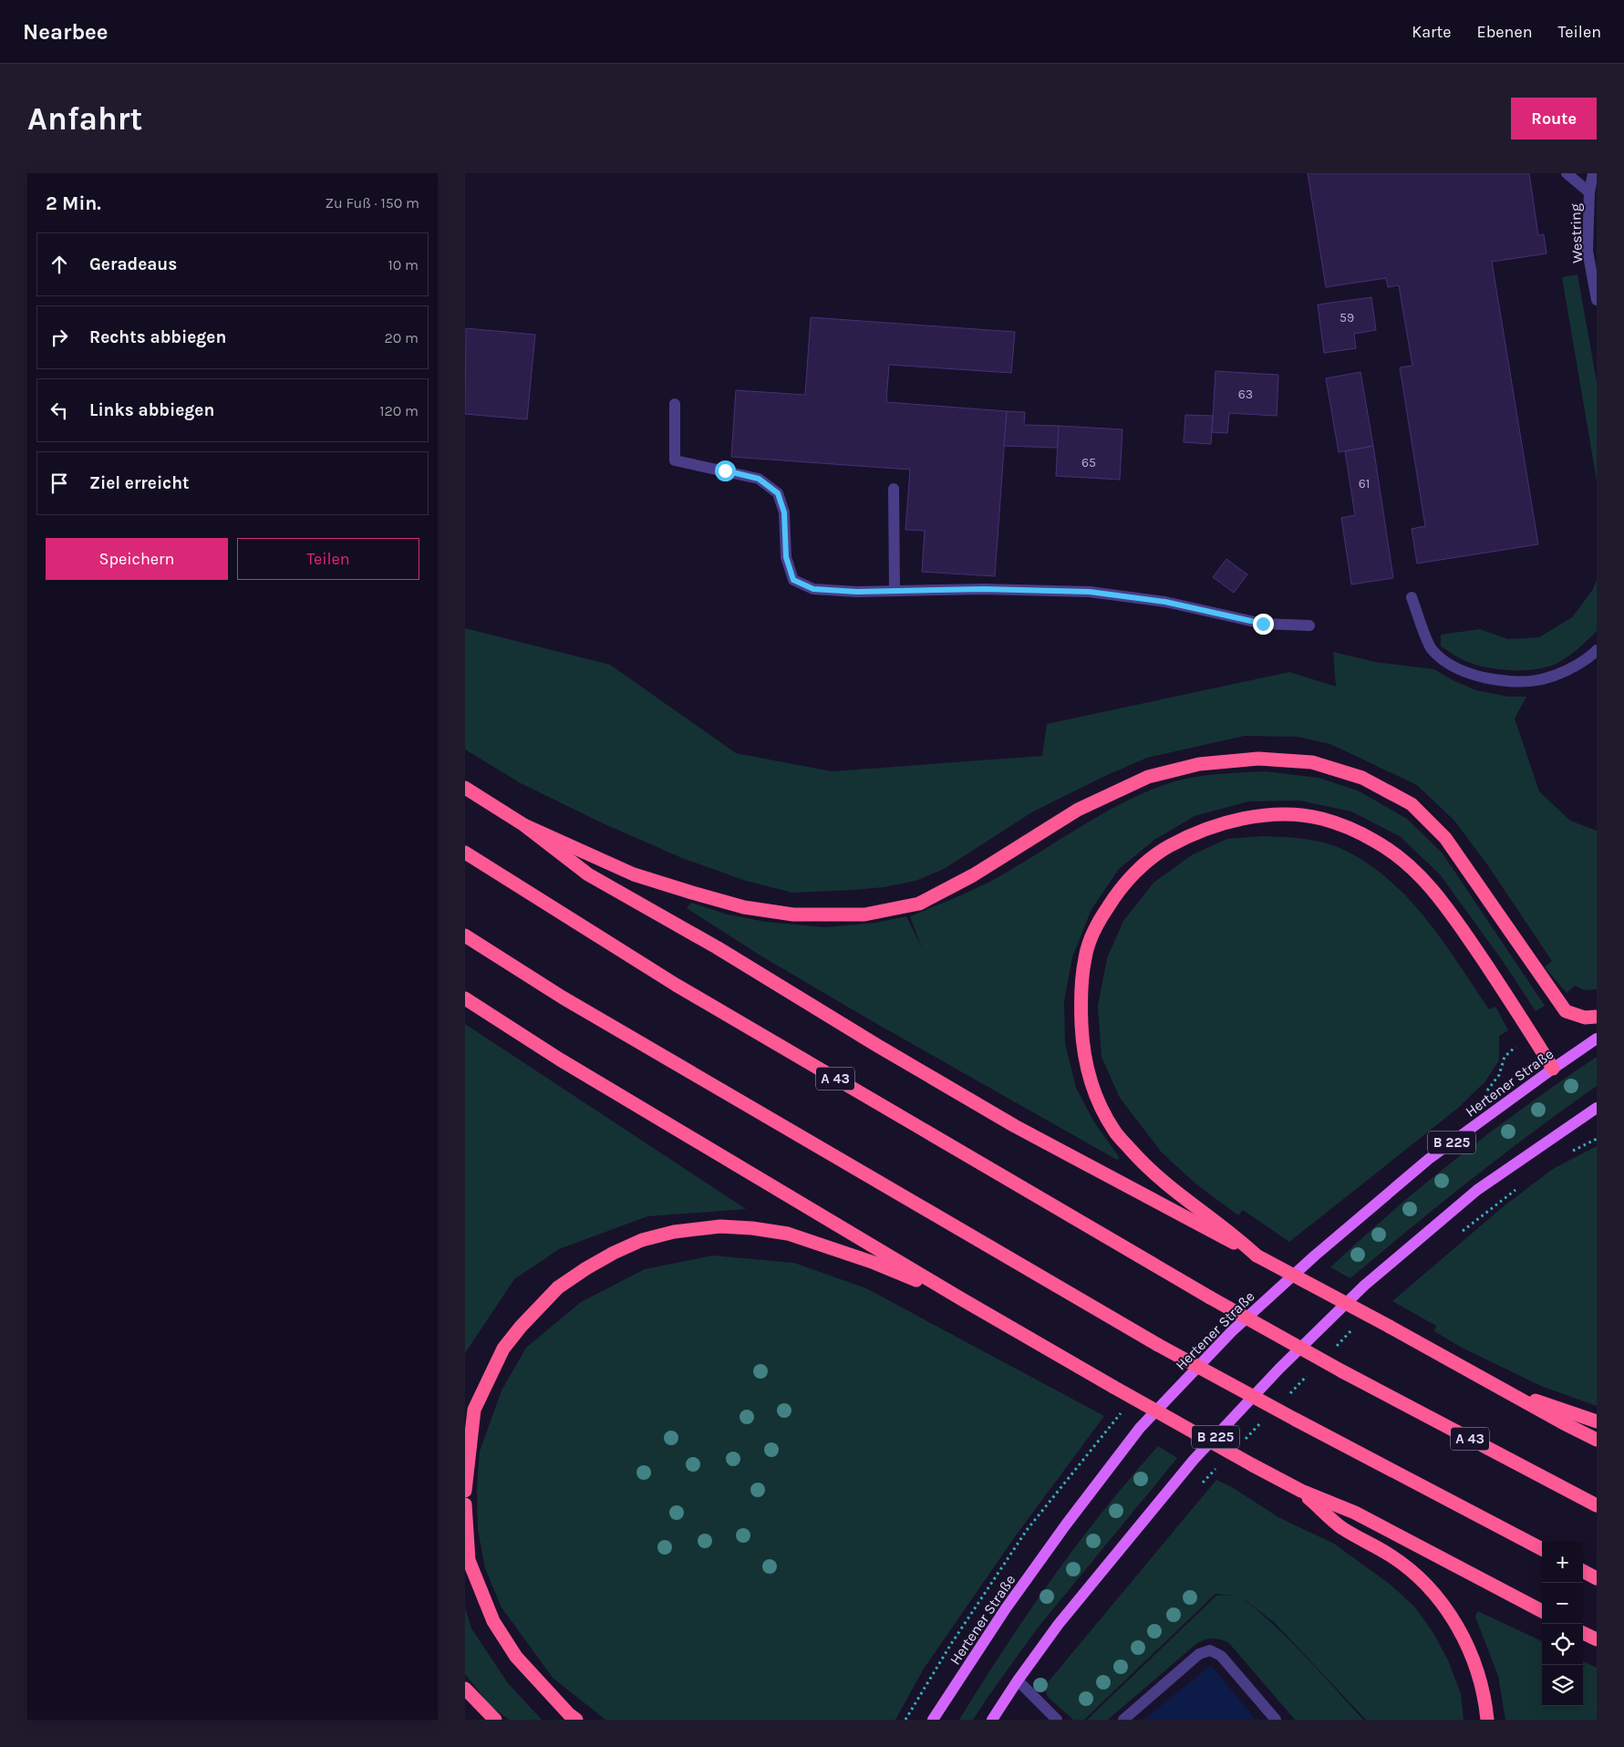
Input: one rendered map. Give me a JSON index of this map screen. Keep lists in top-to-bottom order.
{
  "streets": {
    "highway": ["A 43"],
    "main road": ["Hertener Straße", "B 225"],
    "street": ["Westring"]
  },
  "house_numbers": [
    "59",
    "63",
    "65",
    "61"
  ],
  "page": {
    "header": "Nearbee",
    "nav": ["Karte", "Ebenen", "Teilen"],
    "buttons": [
      "Route",
      ["Speichern", "Teilen"]
    ],
    "title": "Anfahrt",
    "heading": ["2 Min.", "Zu Fuß · 150 m"],
    "list": [
      ["Geradeaus", "10 m"],
      ["Rechts abbiegen", "20 m"],
      ["Links abbiegen", "120 m"],
      "Ziel erreicht"
    ],
    "map_buttons": ["+", "−"]
  }
}
